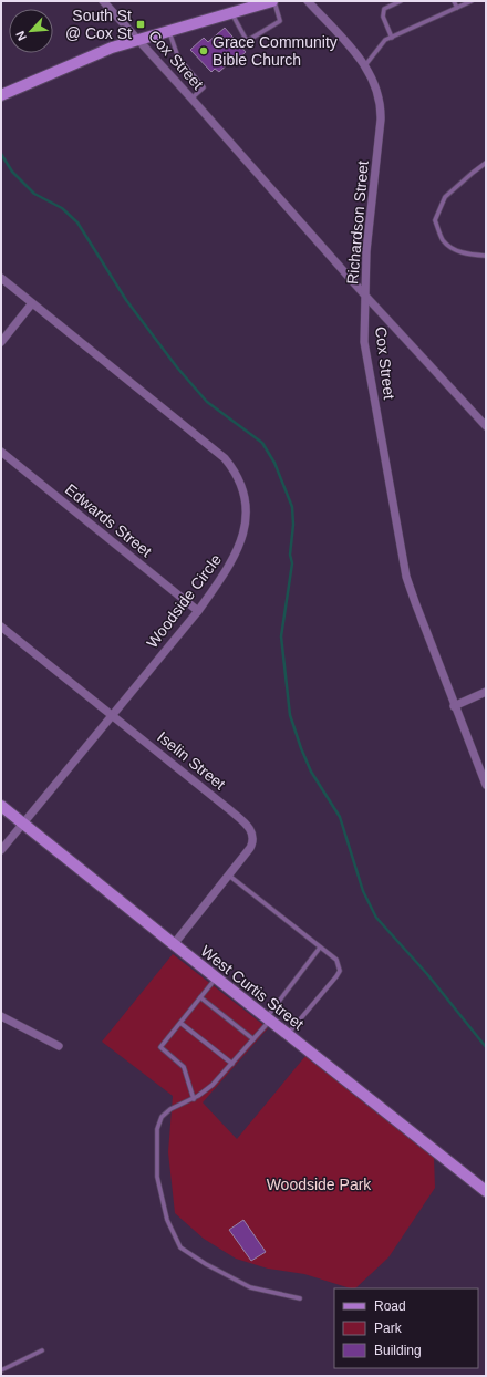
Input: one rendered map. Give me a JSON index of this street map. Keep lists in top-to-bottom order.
{
  "streets": {
    "street": [
      "Cox Street",
      "Richardson Street",
      "Edwards Street",
      "Woodside Circle",
      "Iselin Street",
      "West Curtis Street"
    ]
  },
  "crossings": [
    ["Cox Street", "Richardson Street"],
    ["Edwards Street", "Woodside Circle"],
    ["Woodside Circle", "Iselin Street"],
    ["Woodside Circle", "West Curtis Street"],
    ["Iselin Street", "West Curtis Street"]
  ],
  "parks": ["Woodside Park"],
  "places": {
    "transit": ["South St @ Cox St"],
    "other": ["Grace Community Bible Church"]
  },
  "legend": ["Road", "Park", "Building"],
  "north": "bottom left"
}
